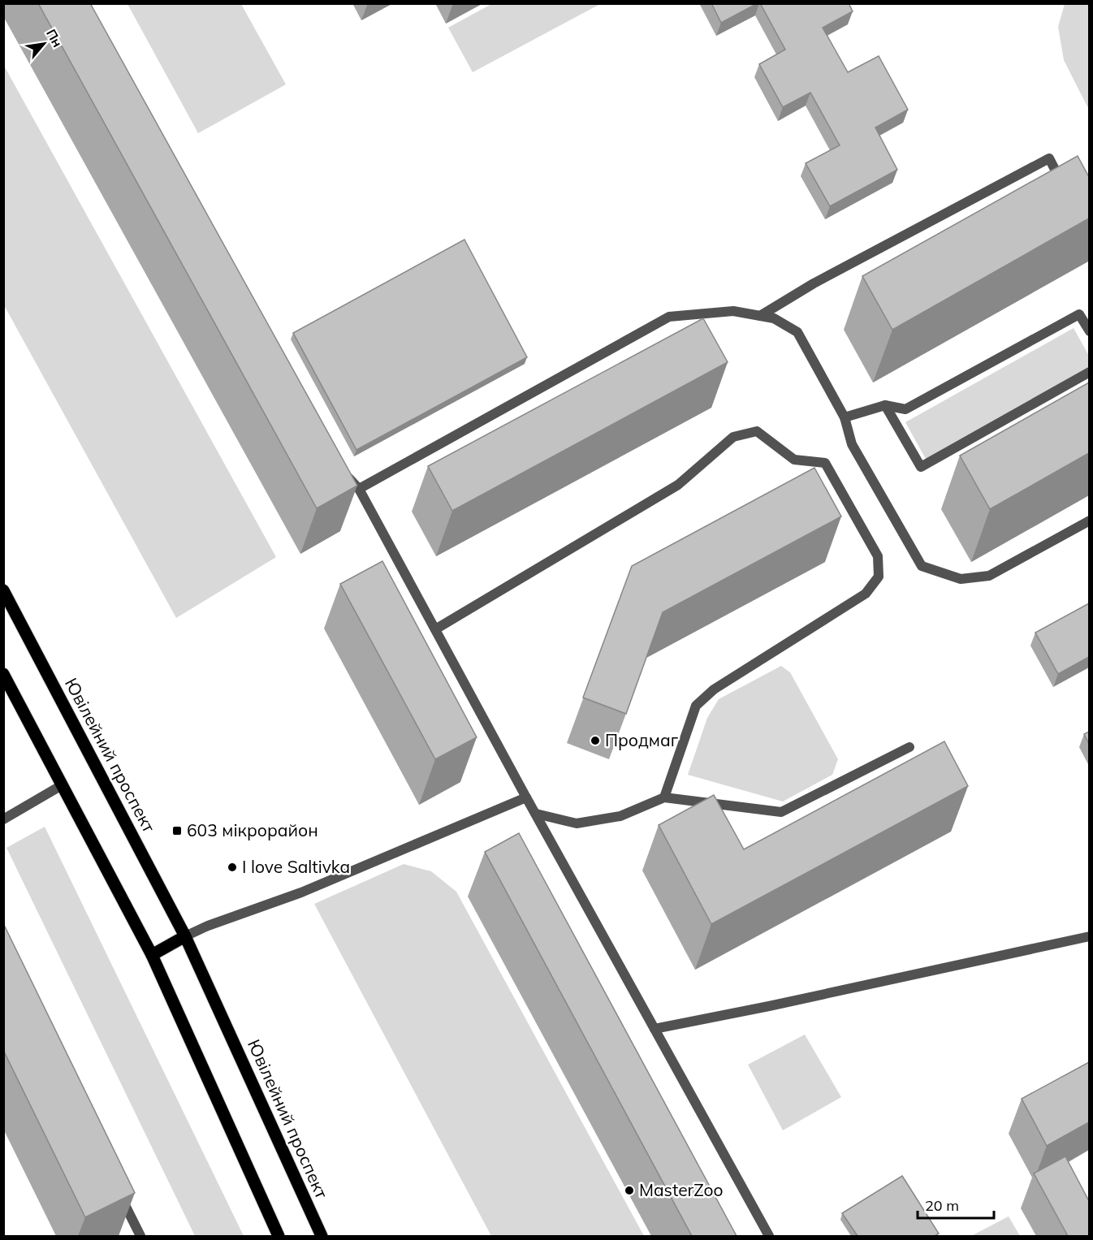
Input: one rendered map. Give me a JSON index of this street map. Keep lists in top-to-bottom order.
{
  "streets": {
    "main road": ["Ювілейний проспект"]
  },
  "places": {
    "other": ["Продмаг", "I love Saltivka", "MasterZoo"],
    "transit": ["603 мікрорайон"]
  },
  "scale_bar": "20 m",
  "north": "top right"
}
